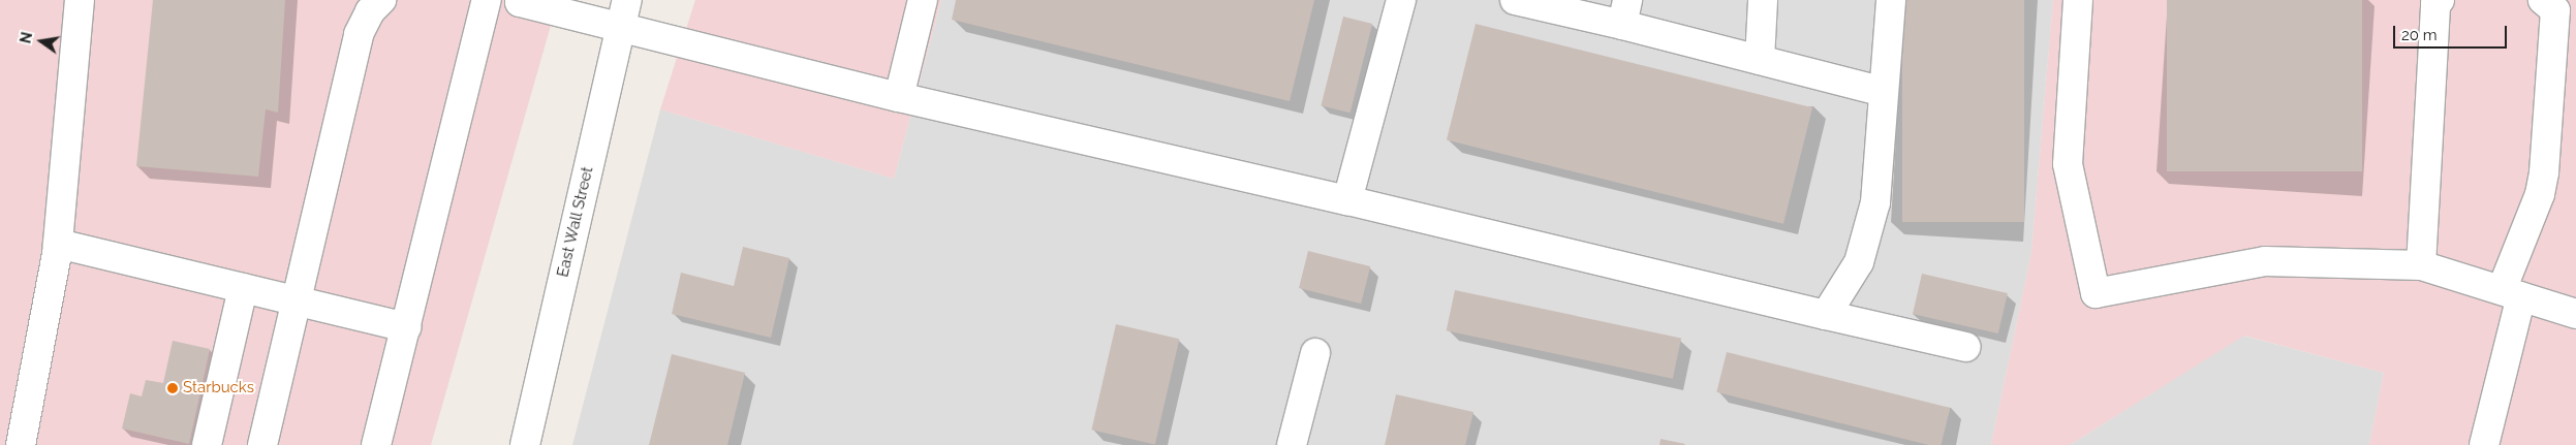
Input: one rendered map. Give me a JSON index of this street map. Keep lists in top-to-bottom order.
{
  "streets": {
    "street": ["East Wall Street"]
  },
  "places": ["Starbucks"],
  "scale_bar": "20 m",
  "north": "left"
}
